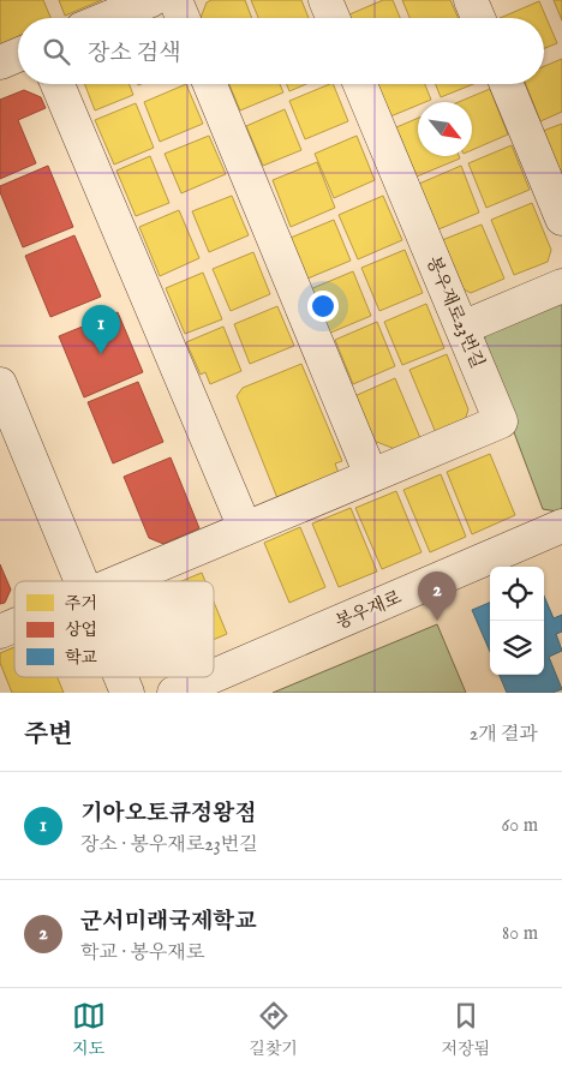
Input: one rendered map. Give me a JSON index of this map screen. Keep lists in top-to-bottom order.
{
  "streets": {
    "street": ["봉우재로23번길", "봉우재로"]
  },
  "legend": ["주거", "상업", "학교"],
  "north": "bottom right",
  "page": {
    "search": "장소 검색",
    "pins": ["1", "2"],
    "heading": ["주변", "2개 결과"],
    "list": [
      {
        "mark": "1",
        "name": "기아오토큐정왕점",
        "note": "장소 · 봉우재로23번길",
        "value": "60 m"
      },
      {
        "mark": "2",
        "name": "군서미래국제학교",
        "note": "학교 · 봉우재로",
        "value": "80 m"
      }
    ],
    "nav": ["지도", "길찾기", "저장됨"]
  }
}
